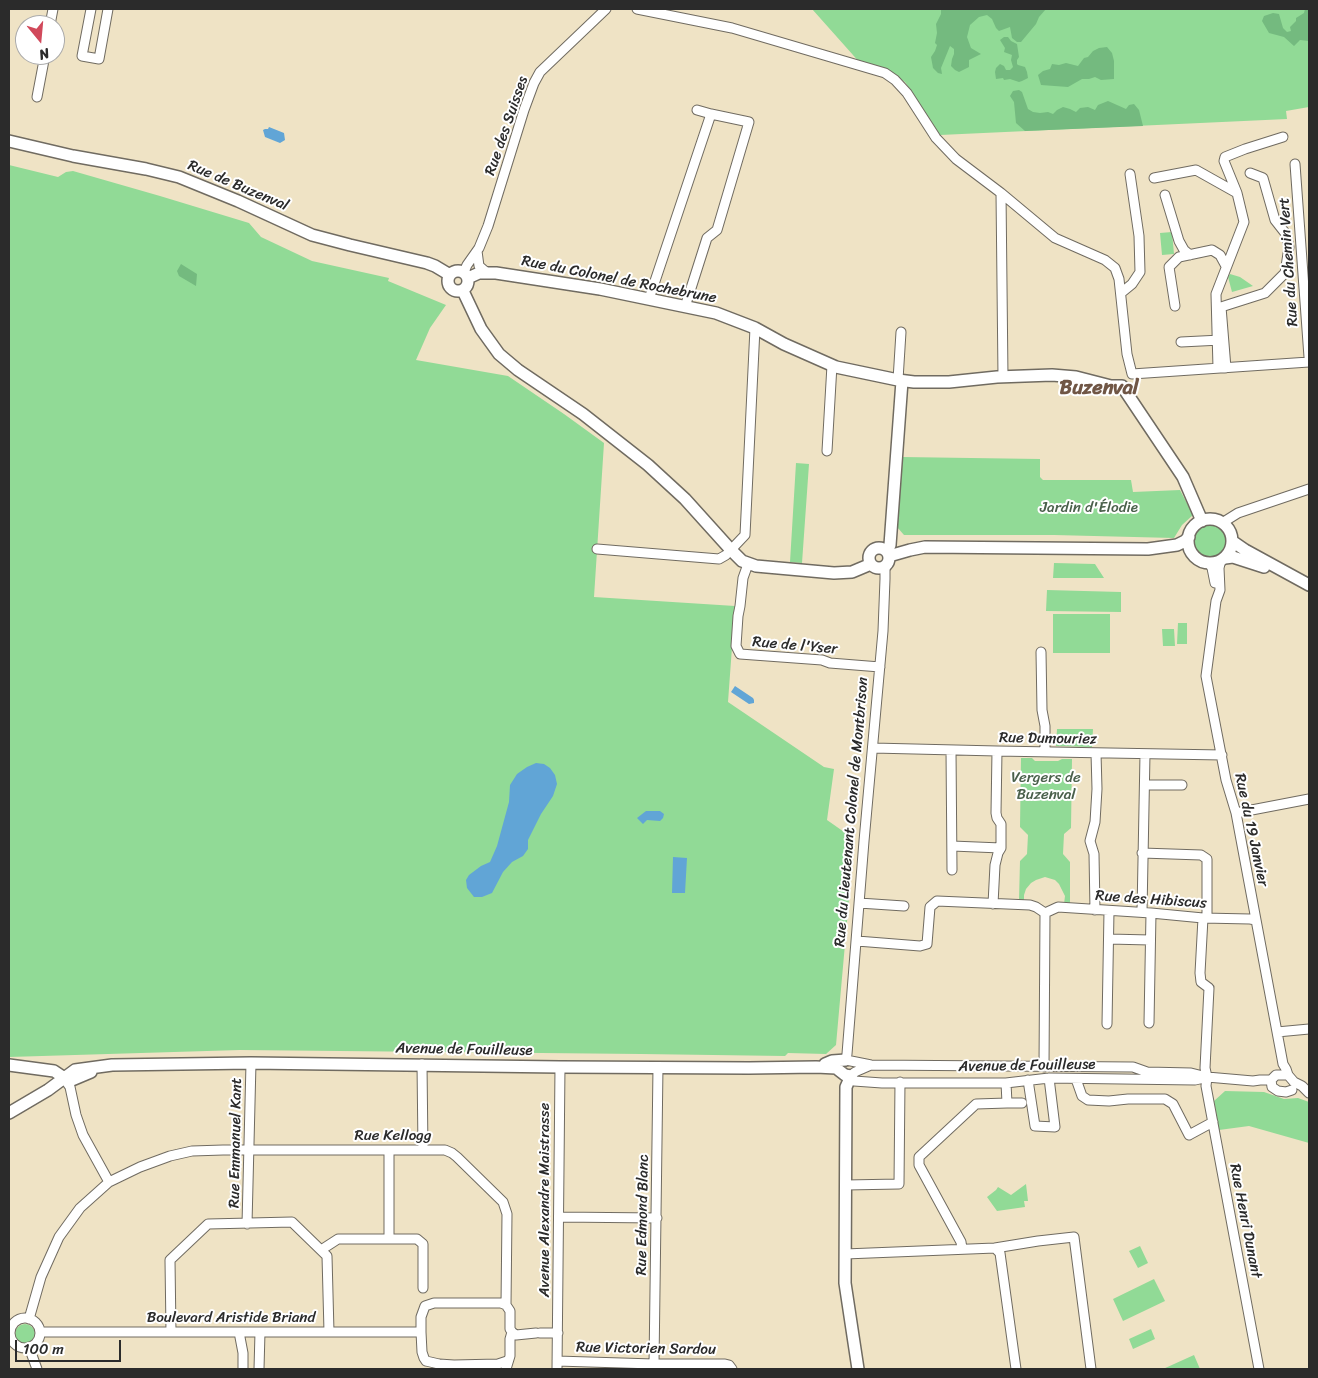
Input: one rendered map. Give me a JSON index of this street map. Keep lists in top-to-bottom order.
{
  "streets": {
    "street": [
      "Rue des Suisses",
      "Rue de Buzenval",
      "Rue du Chemin Vert",
      "Rue du Colonel de Rochebrune",
      "Rue de l'Yser",
      "Rue Dumouriez",
      "Rue du Lieutenant Colonel de Montbrison",
      "Rue du 19 Janvier",
      "Rue des Hibiscus",
      "Avenue de Fouilleuse",
      "Rue Kellogg",
      "Rue Emmanuel Kant",
      "Avenue Alexandre Maistrasse",
      "Rue Edmond Blanc",
      "Rue Henri Dunant",
      "Boulevard Aristide Briand",
      "Rue Victorien Sardou"
    ]
  },
  "crossings": [
    ["Rue des Suisses", "Rue de Buzenval"],
    ["Rue des Suisses", "Rue du Colonel de Rochebrune"],
    ["Rue de Buzenval", "Rue du Colonel de Rochebrune"],
    ["Rue de l'Yser", "Rue du Lieutenant Colonel de Montbrison"],
    ["Rue Dumouriez", "Rue du Lieutenant Colonel de Montbrison"],
    ["Rue Dumouriez", "Rue du 19 Janvier"],
    ["Rue du Lieutenant Colonel de Montbrison", "Avenue de Fouilleuse"],
    ["Rue du 19 Janvier", "Rue des Hibiscus"],
    ["Rue du 19 Janvier", "Avenue de Fouilleuse"],
    ["Rue des Hibiscus", "Rue Henri Dunant"],
    ["Avenue de Fouilleuse", "Rue Emmanuel Kant"],
    ["Avenue de Fouilleuse", "Avenue Alexandre Maistrasse"],
    ["Avenue de Fouilleuse", "Rue Edmond Blanc"],
    ["Avenue de Fouilleuse", "Rue Henri Dunant"],
    ["Rue Kellogg", "Rue Emmanuel Kant"],
    ["Rue Kellogg", "Boulevard Aristide Briand"],
    ["Avenue Alexandre Maistrasse", "Rue Victorien Sardou"],
    ["Rue Edmond Blanc", "Rue Victorien Sardou"]
  ],
  "districts": ["Buzenval"],
  "parks": ["Jardin d'Élodie", "Vergers de Buzenval"],
  "scale_bar": "100 m",
  "north": "bottom"
}
